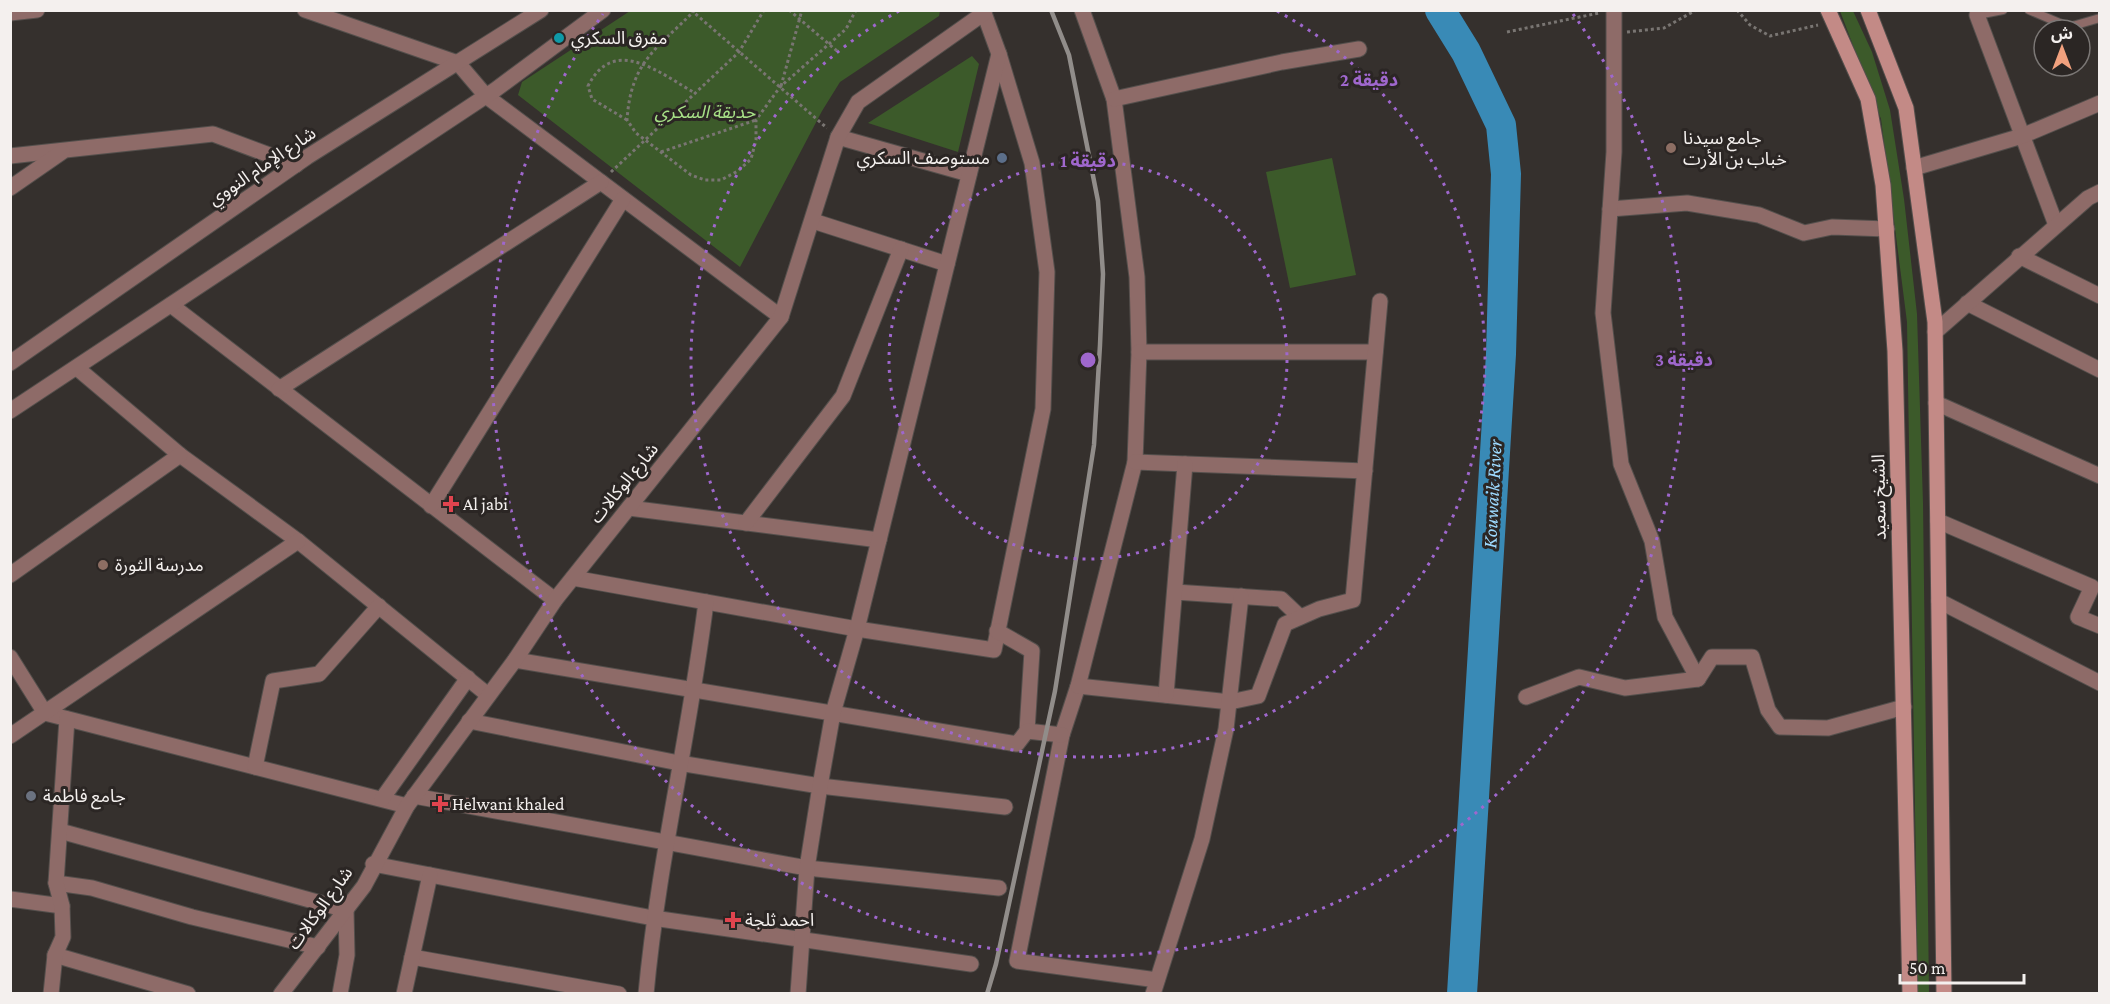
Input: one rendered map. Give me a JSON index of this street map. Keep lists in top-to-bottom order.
{
  "streets": {
    "main road": ["الشيخ سعيد"],
    "street": ["شارع الإمام النووي", "شارع الوكالات"]
  },
  "water": ["Kouwaik River"],
  "parks": ["حديقة السكري"],
  "places": {
    "other": [
      "مفرق السكري",
      "جامع سيدنا خباب بن الأرت",
      "مستوصف السكري",
      "مدرسة الثورة",
      "جامع فاطمة"
    ],
    "health": ["Al jabi", "Helwani khaled", "احمد ثلجة"]
  },
  "scale_bar": "50 m",
  "north": "top",
  "rings": ["2 دقيقة", "1 دقيقة", "3 دقيقة"]
}
